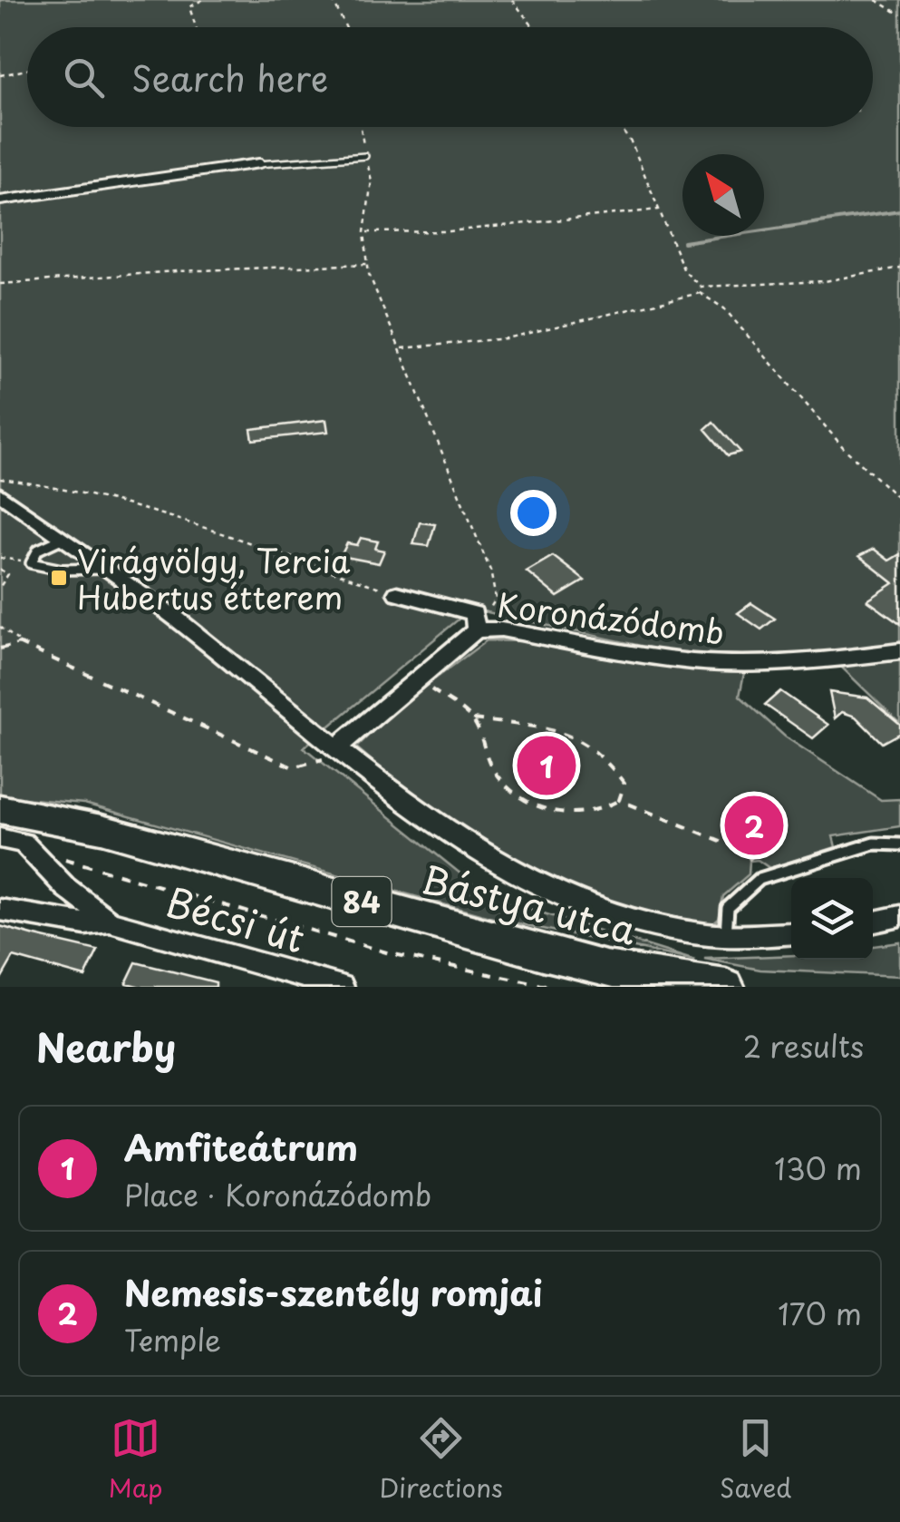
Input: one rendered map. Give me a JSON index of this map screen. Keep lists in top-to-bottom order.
{
  "streets": {
    "main road": ["84", "Bástya utca"],
    "street": ["Koronázódomb", "Bécsi út"]
  },
  "places": {
    "transit": ["Virágvölgy, Tercia Hubertus étterem"]
  },
  "north": "top left",
  "page": {
    "search": "Search here",
    "pins": ["1", "2"],
    "heading": ["Nearby", "2 results"],
    "list": [
      {
        "mark": "1",
        "name": "Amfiteátrum",
        "note": "Place · Koronázódomb",
        "value": "130 m"
      },
      {
        "mark": "2",
        "name": "Nemesis-szentély romjai",
        "note": "Temple",
        "value": "170 m"
      }
    ],
    "nav": ["Map", "Directions", "Saved"]
  }
}
